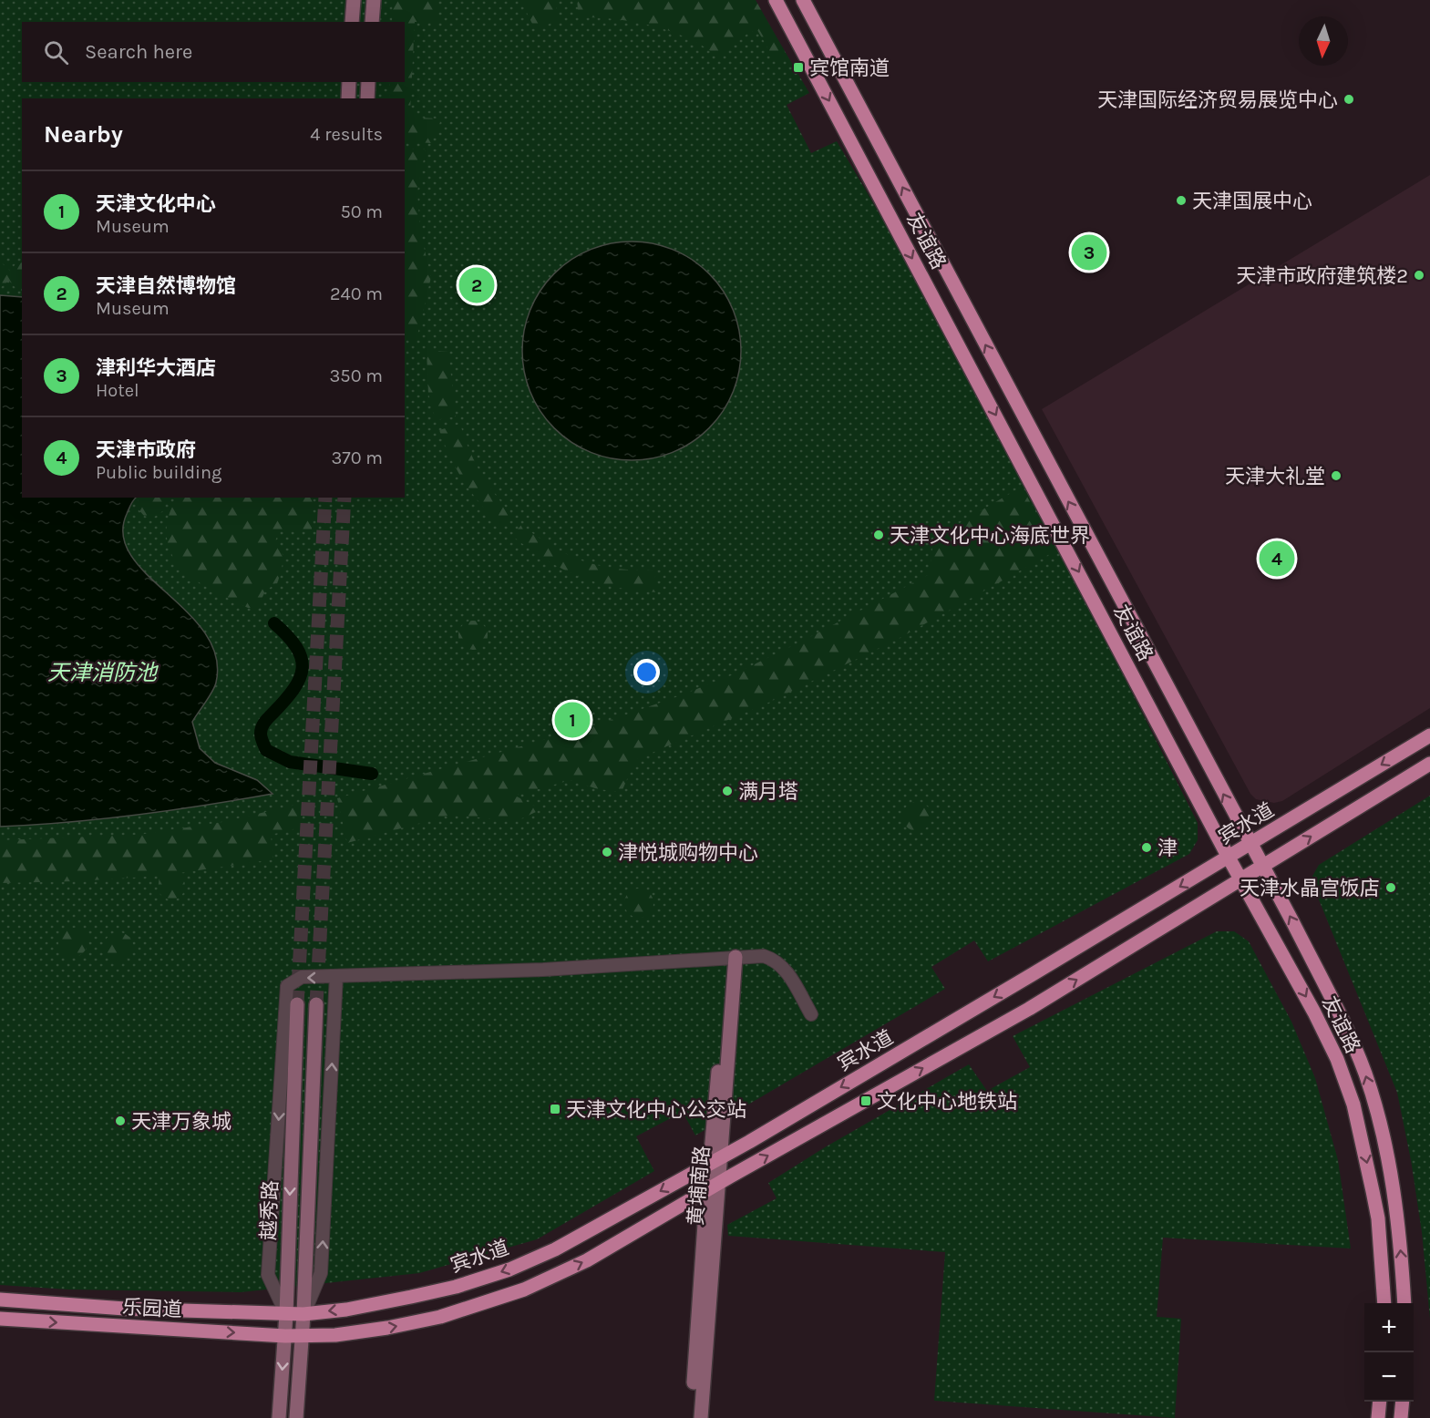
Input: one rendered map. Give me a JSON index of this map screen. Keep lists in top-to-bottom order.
{
  "streets": {
    "main road": ["友谊路", "宾水道", "乐园道"],
    "street": ["黄埔南路", "越秀路"]
  },
  "crossings": [
    ["友谊路", "宾水道"],
    ["宾水道", "黄埔南路"],
    ["宾水道", "越秀路"],
    ["宾水道", "乐园道"],
    ["越秀路", "乐园道"]
  ],
  "water": ["天津消防池"],
  "places": {
    "transit": ["宾馆南道", "文化中心地铁站", "天津文化中心公交站"],
    "other": [
      "天津国际经济贸易展览中心",
      "天津国展中心",
      "天津市政府建筑楼2",
      "天津大礼堂",
      "天津文化中心海底世界",
      "满月塔",
      "津",
      "津悦城购物中心",
      "天津水晶宫饭店",
      "天津万象城"
    ]
  },
  "north": "bottom",
  "page": {
    "search": "Search here",
    "heading": ["Nearby", "4 results"],
    "list": [
      {
        "mark": "1",
        "name": "天津文化中心",
        "note": "Museum",
        "value": "50 m"
      },
      {
        "mark": "2",
        "name": "天津自然博物馆",
        "note": "Museum",
        "value": "240 m"
      },
      {
        "mark": "3",
        "name": "津利华大酒店",
        "note": "Hotel",
        "value": "350 m"
      },
      {
        "mark": "4",
        "name": "天津市政府",
        "note": "Public building",
        "value": "370 m"
      }
    ],
    "pins": [
      "3",
      "2",
      "4",
      "1"
    ],
    "map_buttons": ["+", "−"]
  }
}
